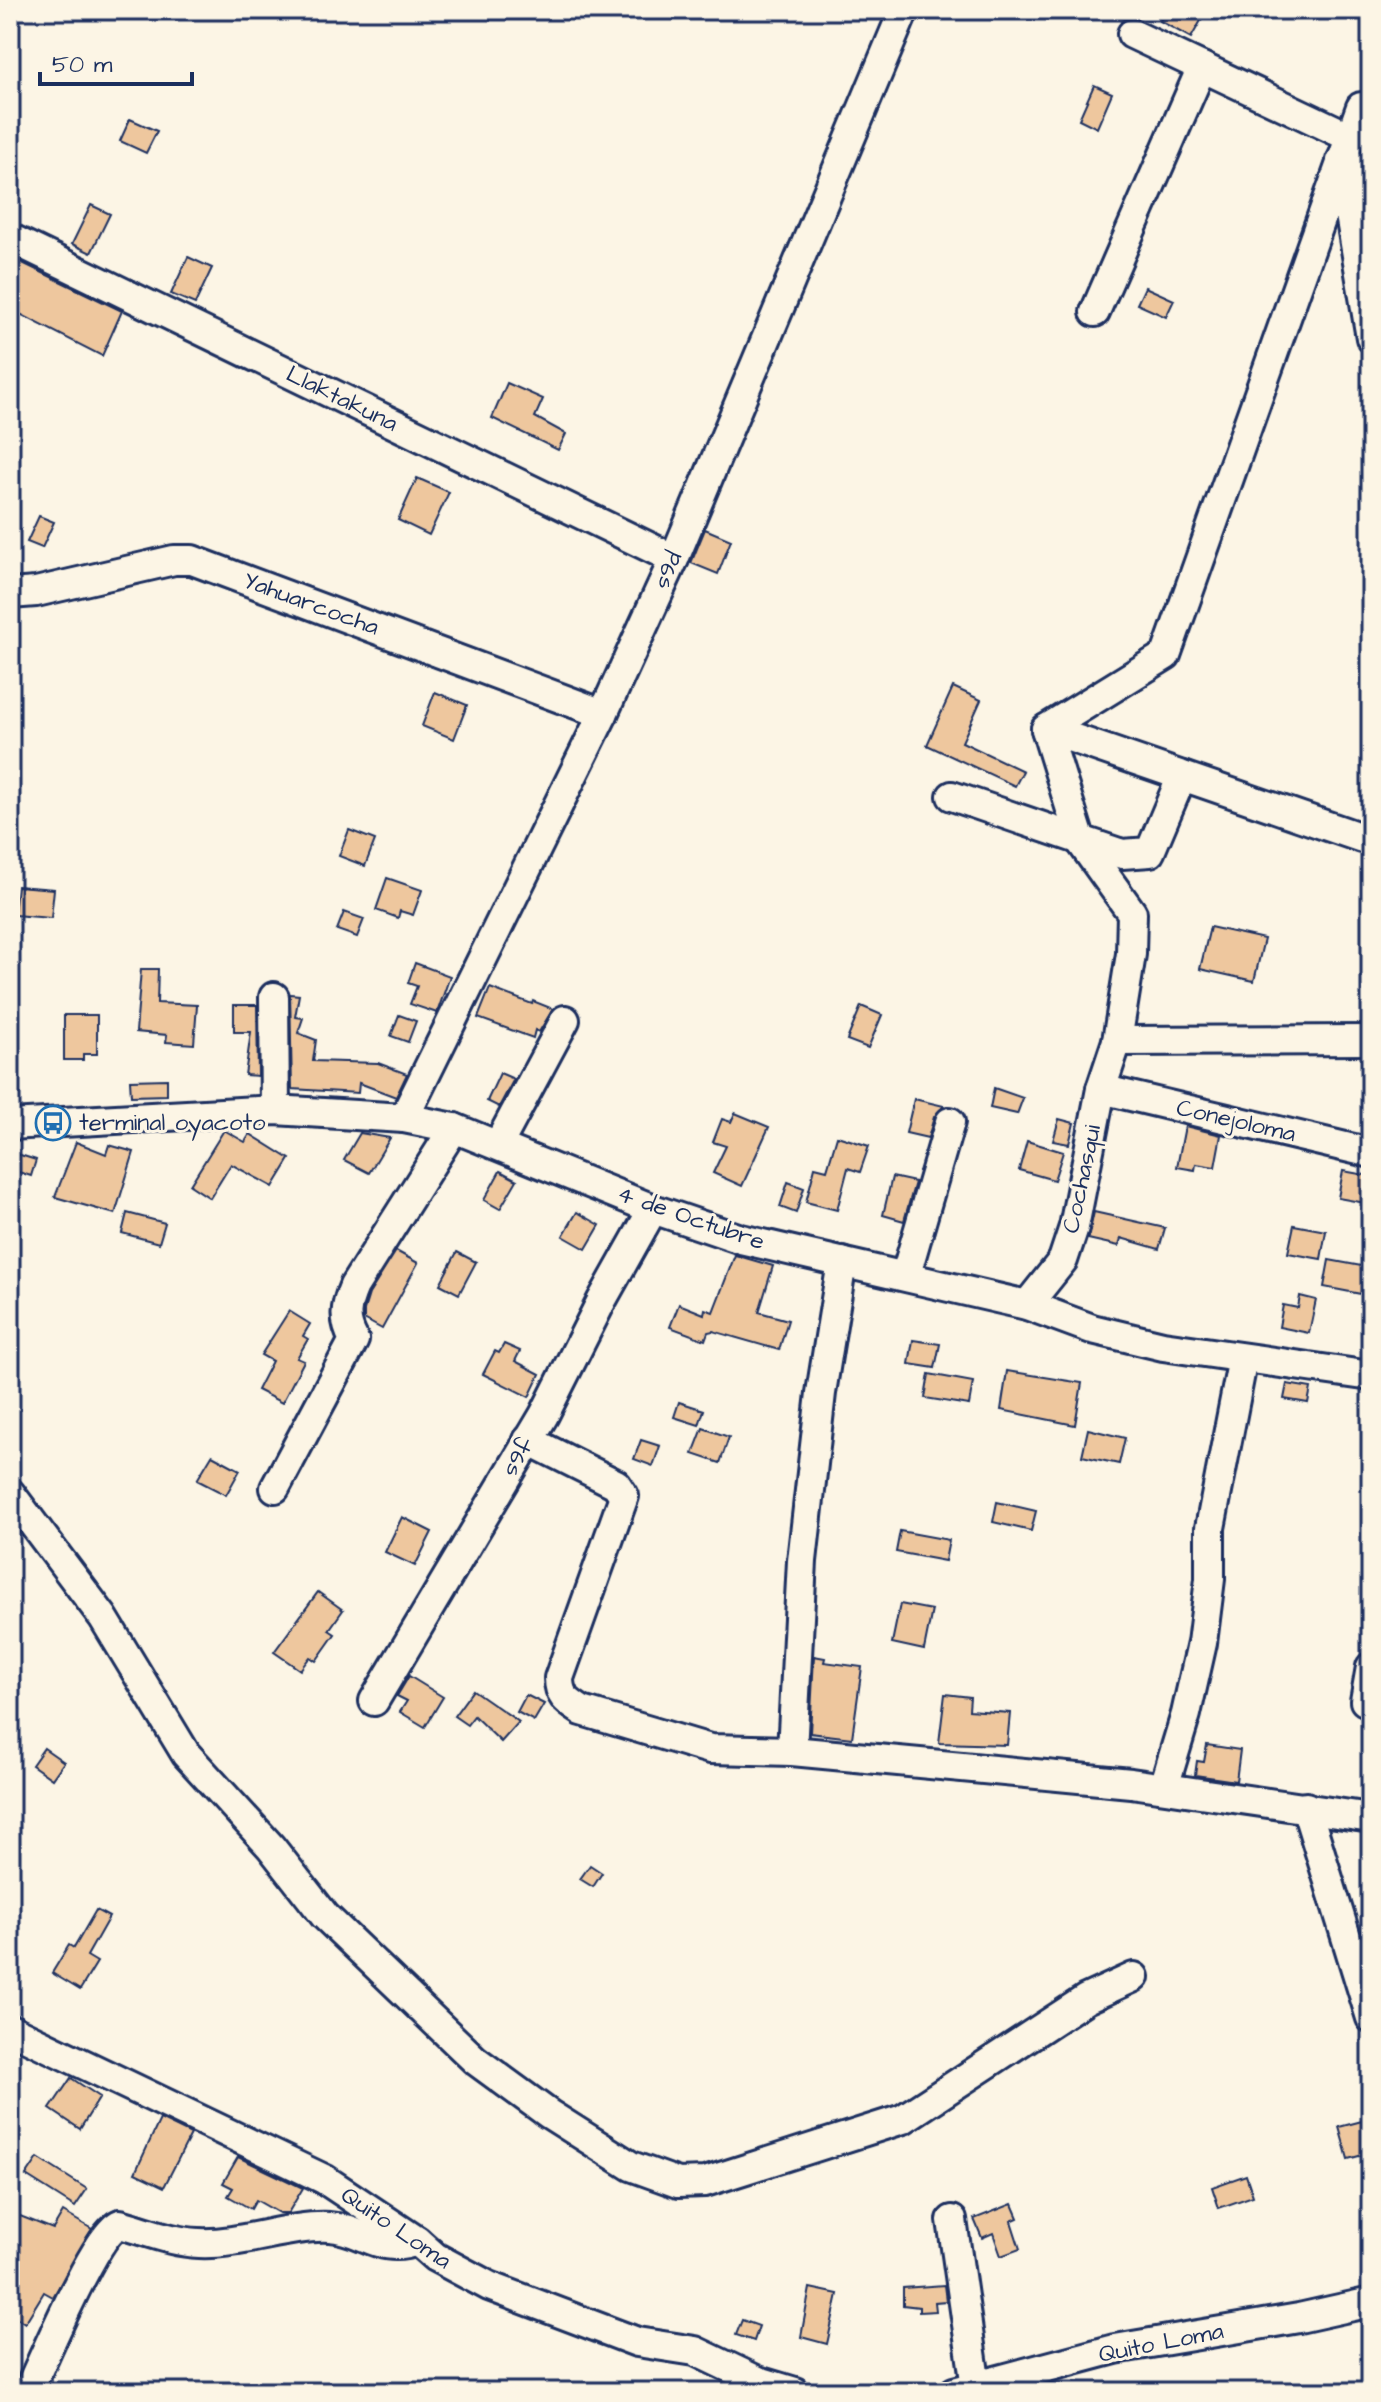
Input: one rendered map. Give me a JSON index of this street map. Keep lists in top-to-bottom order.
{
  "streets": {
    "street": [
      "Llaktakuna",
      "s9d",
      "Yahuarcocha",
      "Conejoloma",
      "Cochasqui",
      "4 de Octubre",
      "s9f",
      "Quito Loma"
    ]
  },
  "crossings": [
    ["Llaktakuna", "s9d"],
    ["s9d", "Yahuarcocha"],
    ["s9d", "4 de Octubre"],
    ["Conejoloma", "Cochasqui"],
    ["Cochasqui", "4 de Octubre"],
    ["4 de Octubre", "s9f"]
  ],
  "places": {
    "bus stop": ["terminal oyacoto"]
  },
  "scale_bar": "50 m"
}
